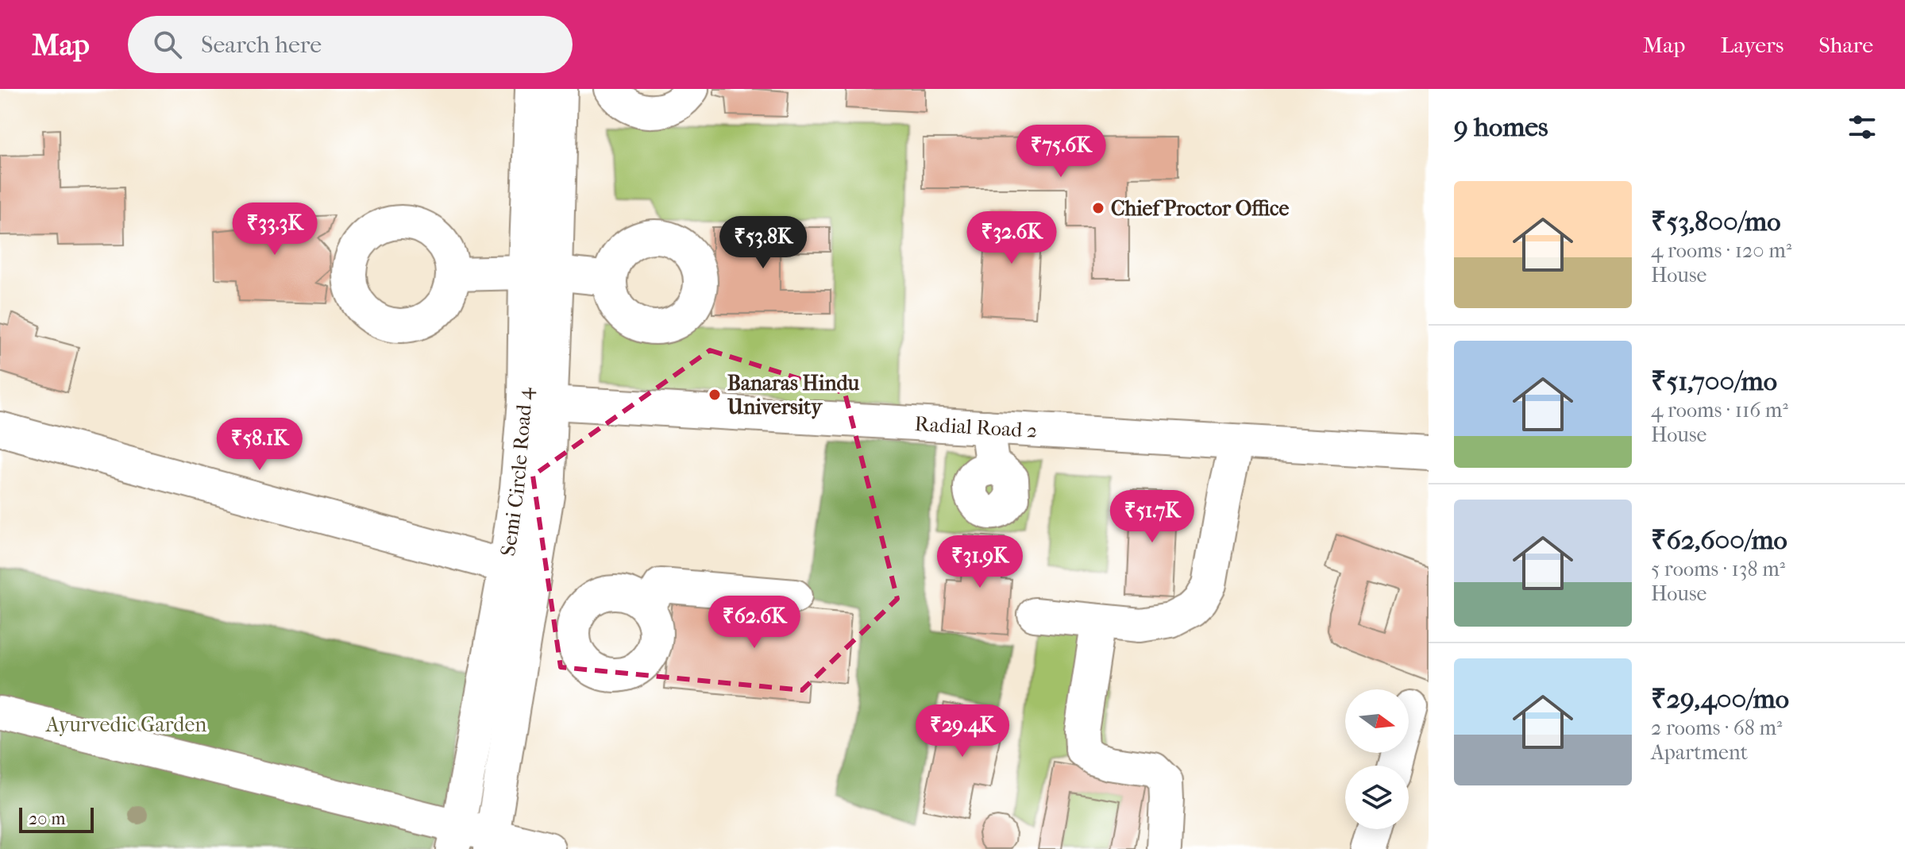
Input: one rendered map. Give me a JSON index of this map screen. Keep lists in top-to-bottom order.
{
  "streets": {
    "street": ["Radial Road 2", "Semi Circle Road 4"]
  },
  "crossings": [
    ["Radial Road 2", "Semi Circle Road 4"]
  ],
  "parks": ["Ayurvedic Garden"],
  "places": ["Chief Proctor Office", "Banaras Hindu University"],
  "scale_bar": "20 m",
  "north": "right",
  "page": {
    "header": "Map",
    "search": "Search here",
    "nav": ["Map", "Layers", "Share"],
    "heading": "9 homes",
    "price": [
      "₹75.6K",
      "₹33.3K",
      "₹32.6K",
      "₹53.8K",
      "₹58.1K",
      "₹51.7K",
      "₹31.9K",
      "₹62.6K",
      "₹29.4K"
    ],
    "list": [
      {
        "name": "₹53,800/mo",
        "note": "4 rooms · 120 m² · House"
      },
      {
        "name": "₹51,700/mo",
        "note": "4 rooms · 116 m² · House"
      },
      {
        "name": "₹62,600/mo",
        "note": "5 rooms · 138 m² · House"
      },
      {
        "name": "₹29,400/mo",
        "note": "2 rooms · 68 m² · Apartment"
      }
    ],
    "scale": "20 m"
  }
}
